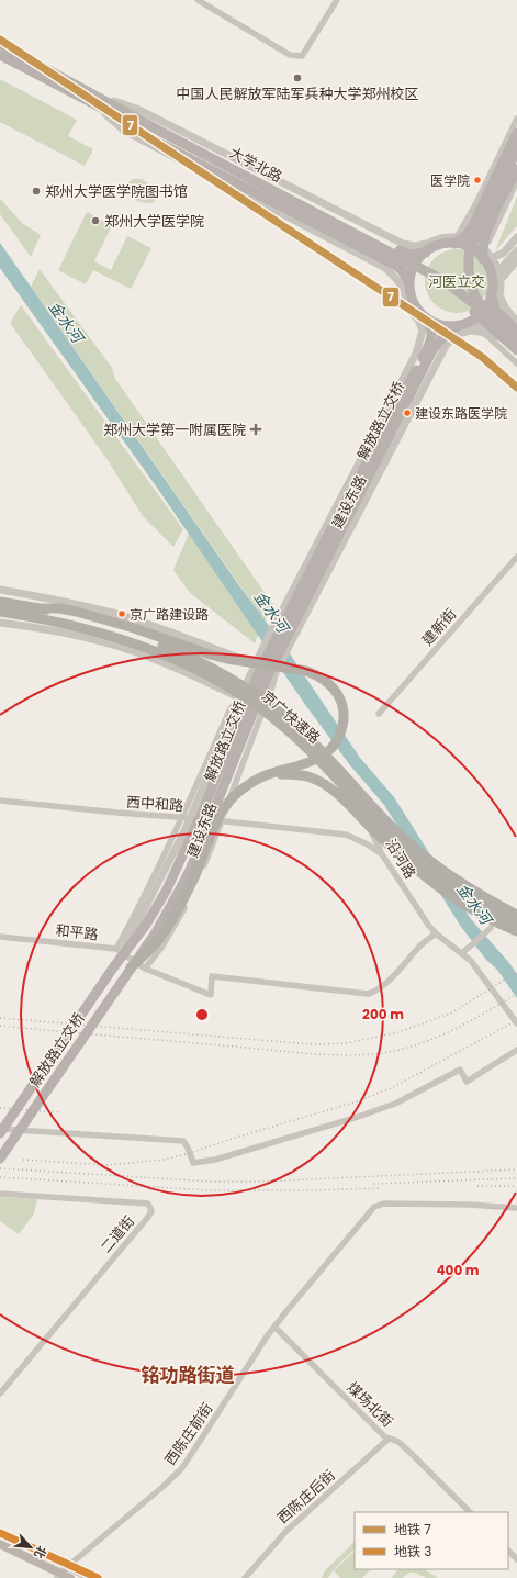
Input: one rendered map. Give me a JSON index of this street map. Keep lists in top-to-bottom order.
{
  "streets": {
    "highway": ["京广快速路"],
    "main road": ["大学北路", "解放路立交桥"],
    "street": [
      "建设东路",
      "建新街",
      "西中和路",
      "沿河路",
      "和平路",
      "二道街",
      "煤场北街",
      "西陈庄前街",
      "西陈庄后街"
    ]
  },
  "crossings": [
    ["解放路立交桥", "建设东路"],
    ["建设东路", "西中和路"],
    ["建设东路", "沿河路"],
    ["建设东路", "和平路"],
    ["西中和路", "沿河路"],
    ["沿河路", "和平路"],
    ["煤场北街", "西陈庄前街"],
    ["煤场北街", "西陈庄后街"]
  ],
  "districts": ["铭功路街道"],
  "water": ["金水河"],
  "parks": ["河医立交"],
  "places": {
    "other": [
      "中国人民解放军陆军兵种大学郑州校区",
      "医学院",
      "郑州大学医学院图书馆",
      "郑州大学医学院",
      "建设东路医学院",
      "京广路建设路"
    ],
    "health": ["郑州大学第一附属医院"]
  },
  "lines": ["metro line 7", "metro line 3"],
  "legend": ["地铁 7", "地铁 3"],
  "north": "bottom right",
  "rings": ["200 m", "400 m"]
}
